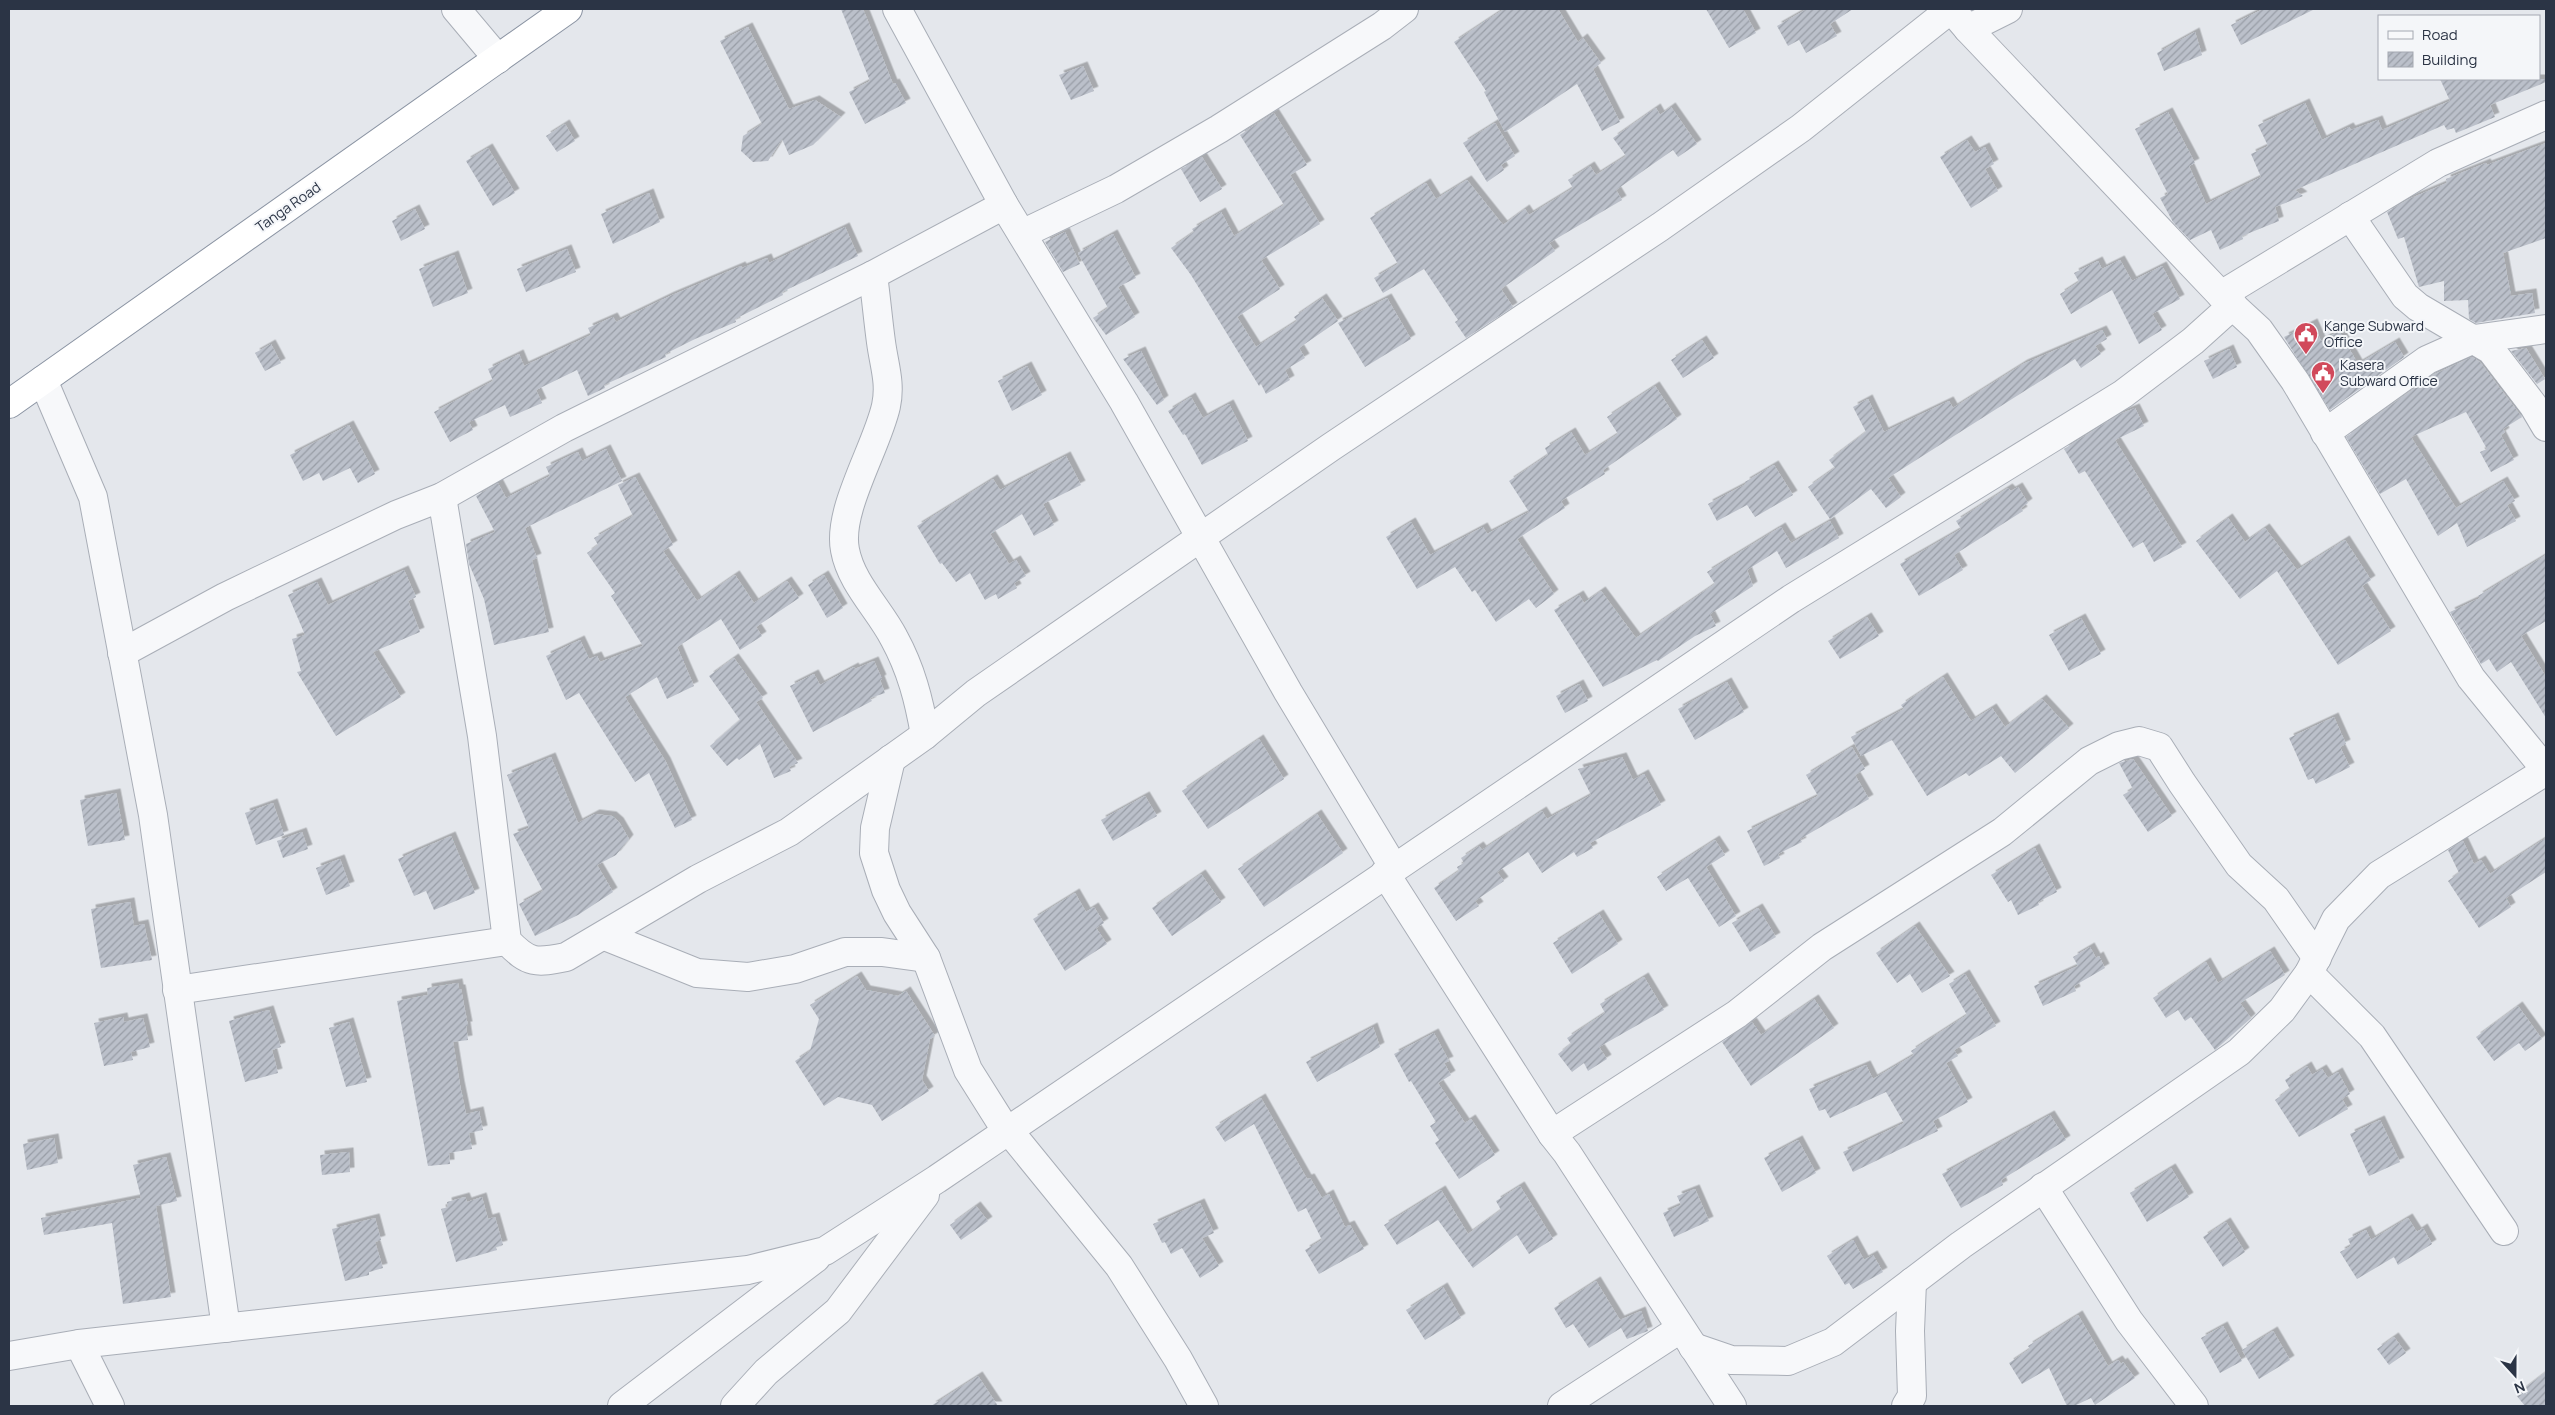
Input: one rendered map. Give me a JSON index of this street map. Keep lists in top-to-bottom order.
{
  "streets": {
    "highway": ["Tanga Road"]
  },
  "places": {
    "public building": ["Kange Subward Office", "Kasera Subward Office"]
  },
  "legend": ["Road", "Building"],
  "north": "bottom"
}
